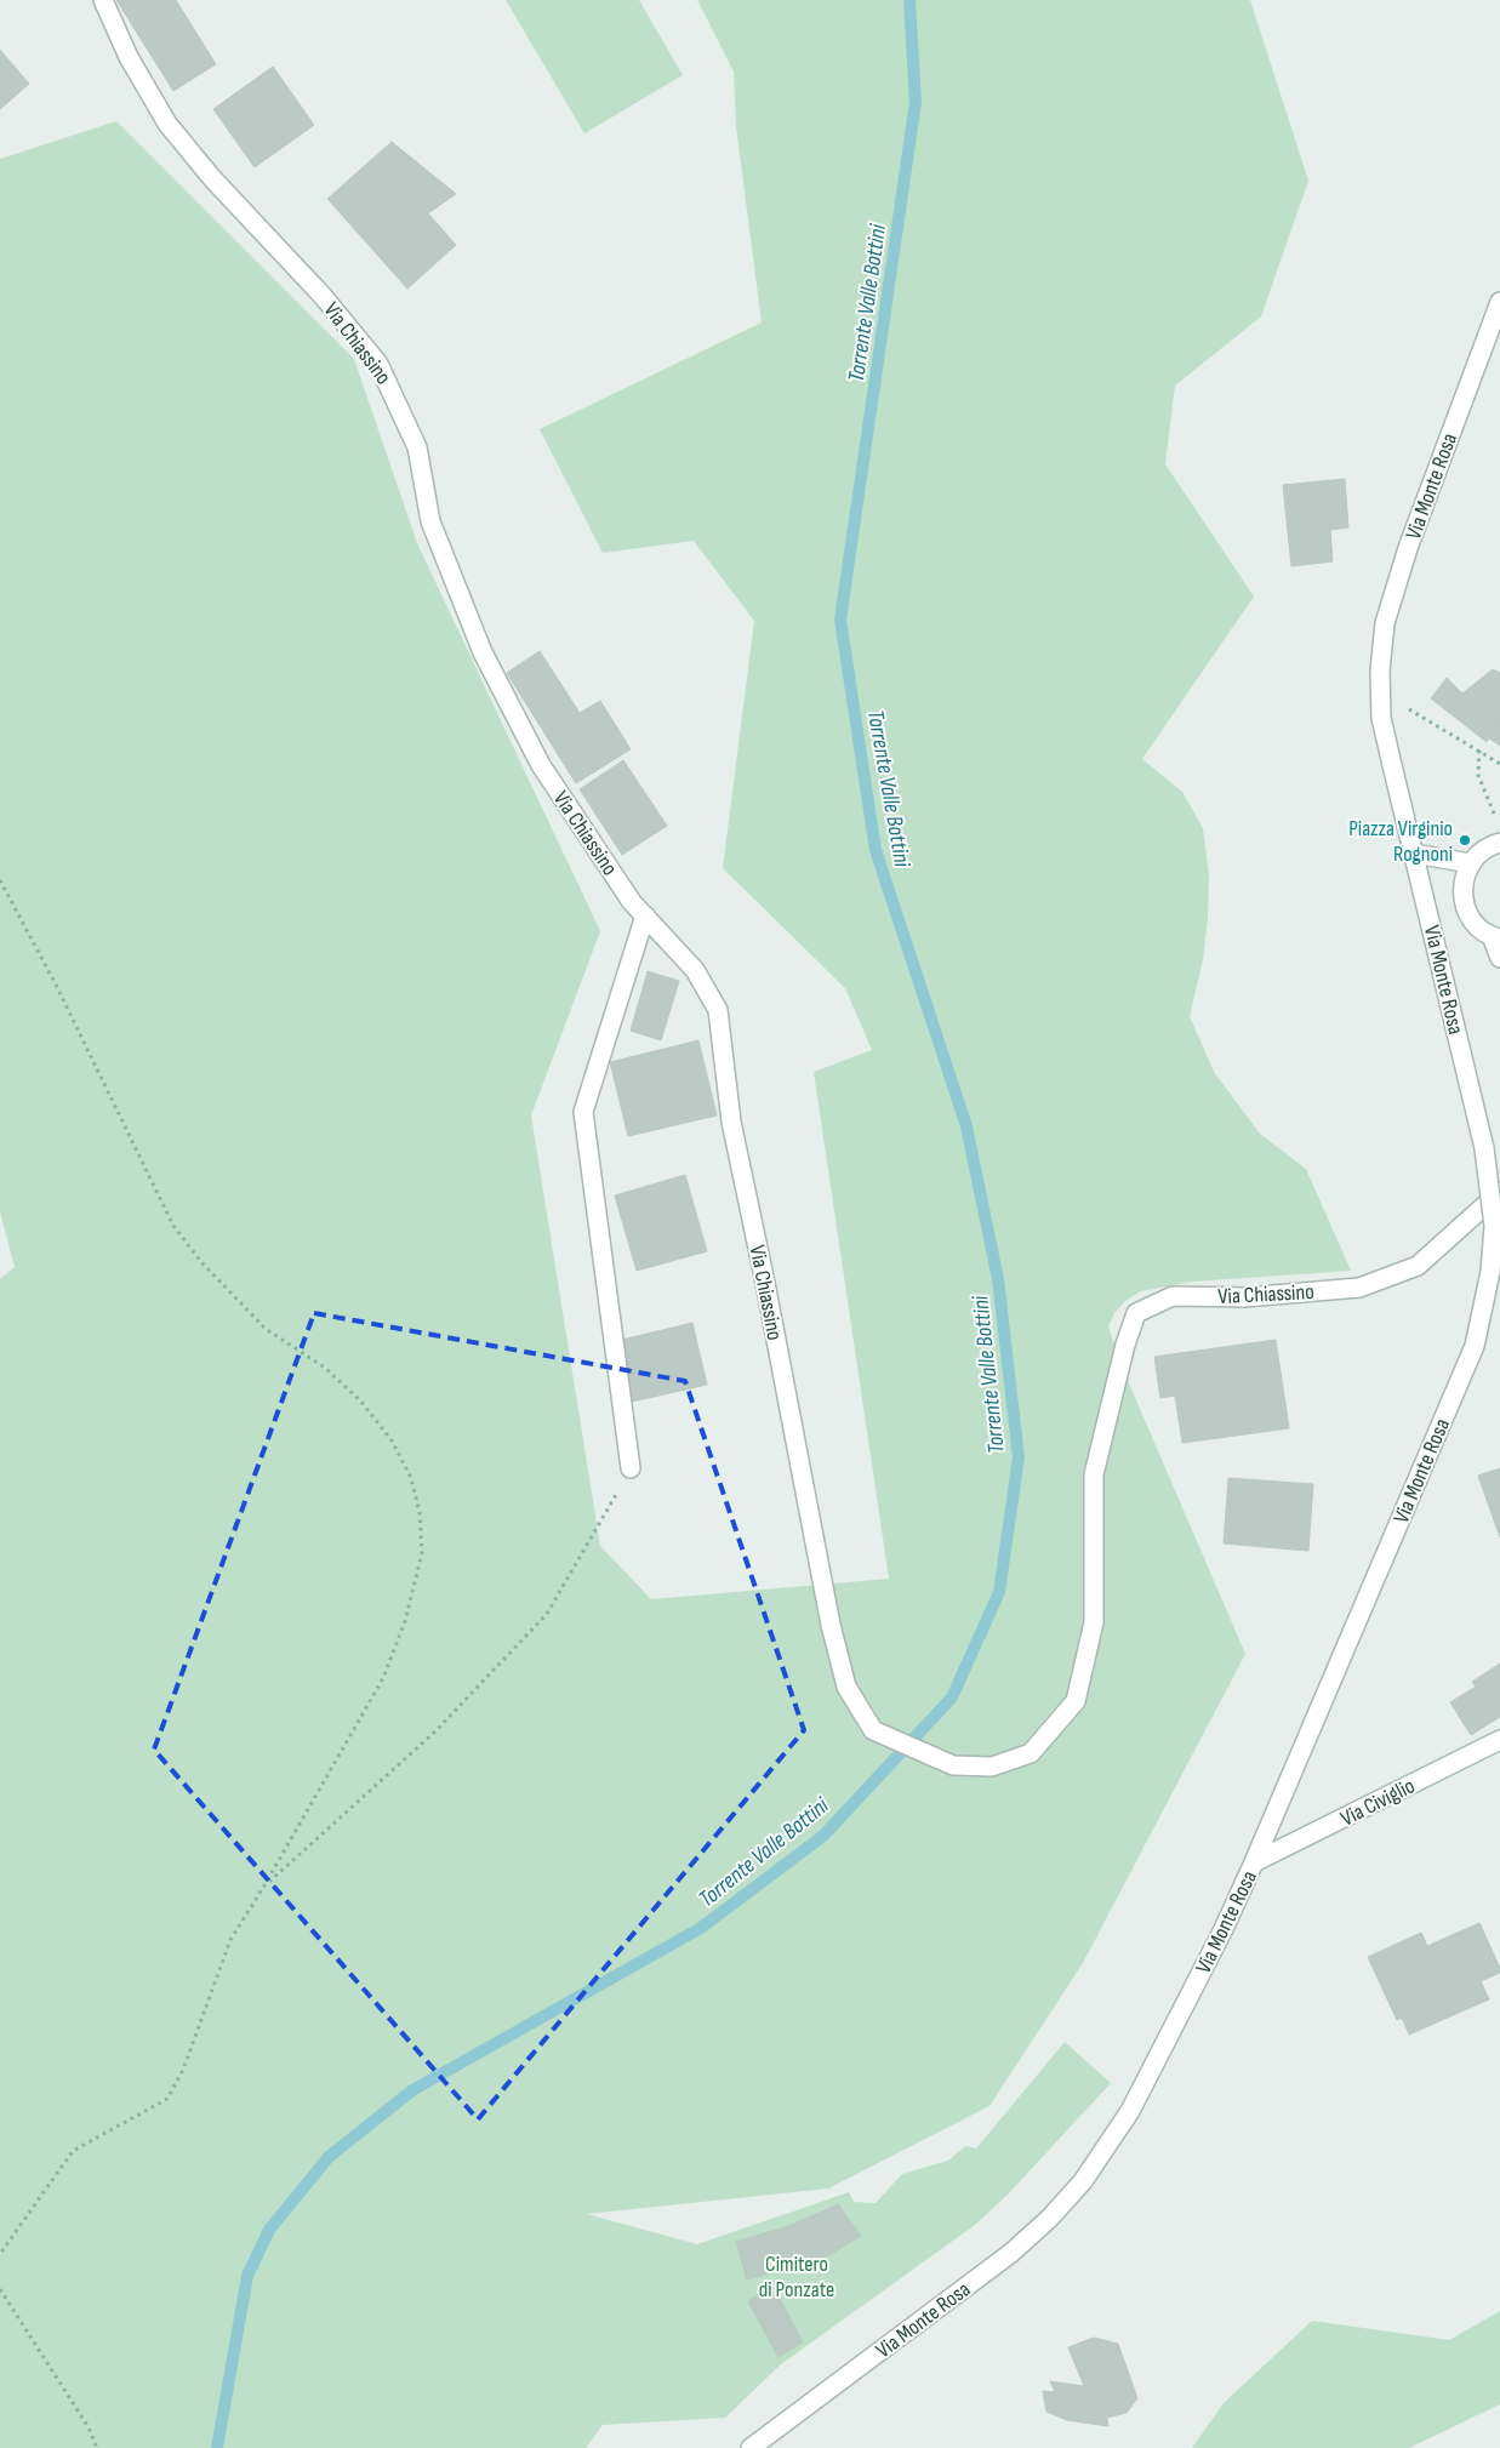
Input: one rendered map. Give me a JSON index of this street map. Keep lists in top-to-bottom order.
{
  "streets": {
    "street": ["Via Chiassino", "Via Monte Rosa", "Via Civiglio"]
  },
  "crossings": [
    ["Via Monte Rosa", "Via Civiglio"]
  ],
  "water": ["Torrente Valle Bottini"],
  "parks": ["Cimitero di Ponzate"],
  "places": ["Piazza Virginio Rognoni"]
}
